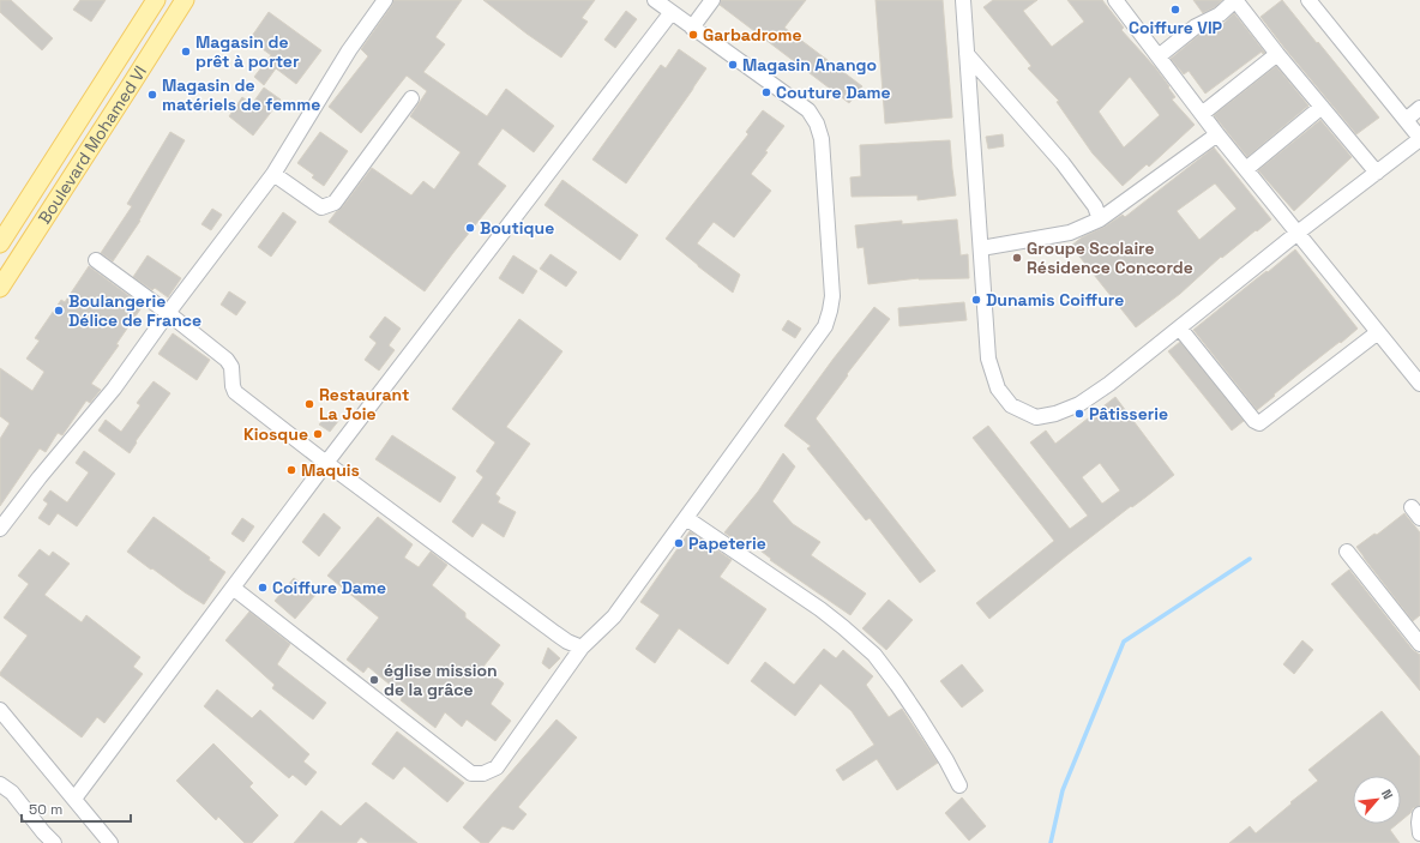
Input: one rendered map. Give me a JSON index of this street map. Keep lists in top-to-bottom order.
{
  "streets": {
    "main road": ["Boulevard Mohamed VI"]
  },
  "places": [
    "Coiffure VIP",
    "Garbadrome",
    "Magasin de prêt à porter",
    "Magasin Anango",
    "Couture Dame",
    "Magasin de matériels de femme",
    "Boutique",
    "Groupe Scolaire Résidence Concorde",
    "Dunamis Coiffure",
    "Boulangerie Délice de France",
    "Restaurant La Joie",
    "Pâtisserie",
    "Kiosque",
    "Maquis",
    "Papeterie",
    "Coiffure Dame",
    "église mission de la grâce"
  ],
  "scale_bar": "50 m",
  "north": "top right"
}
